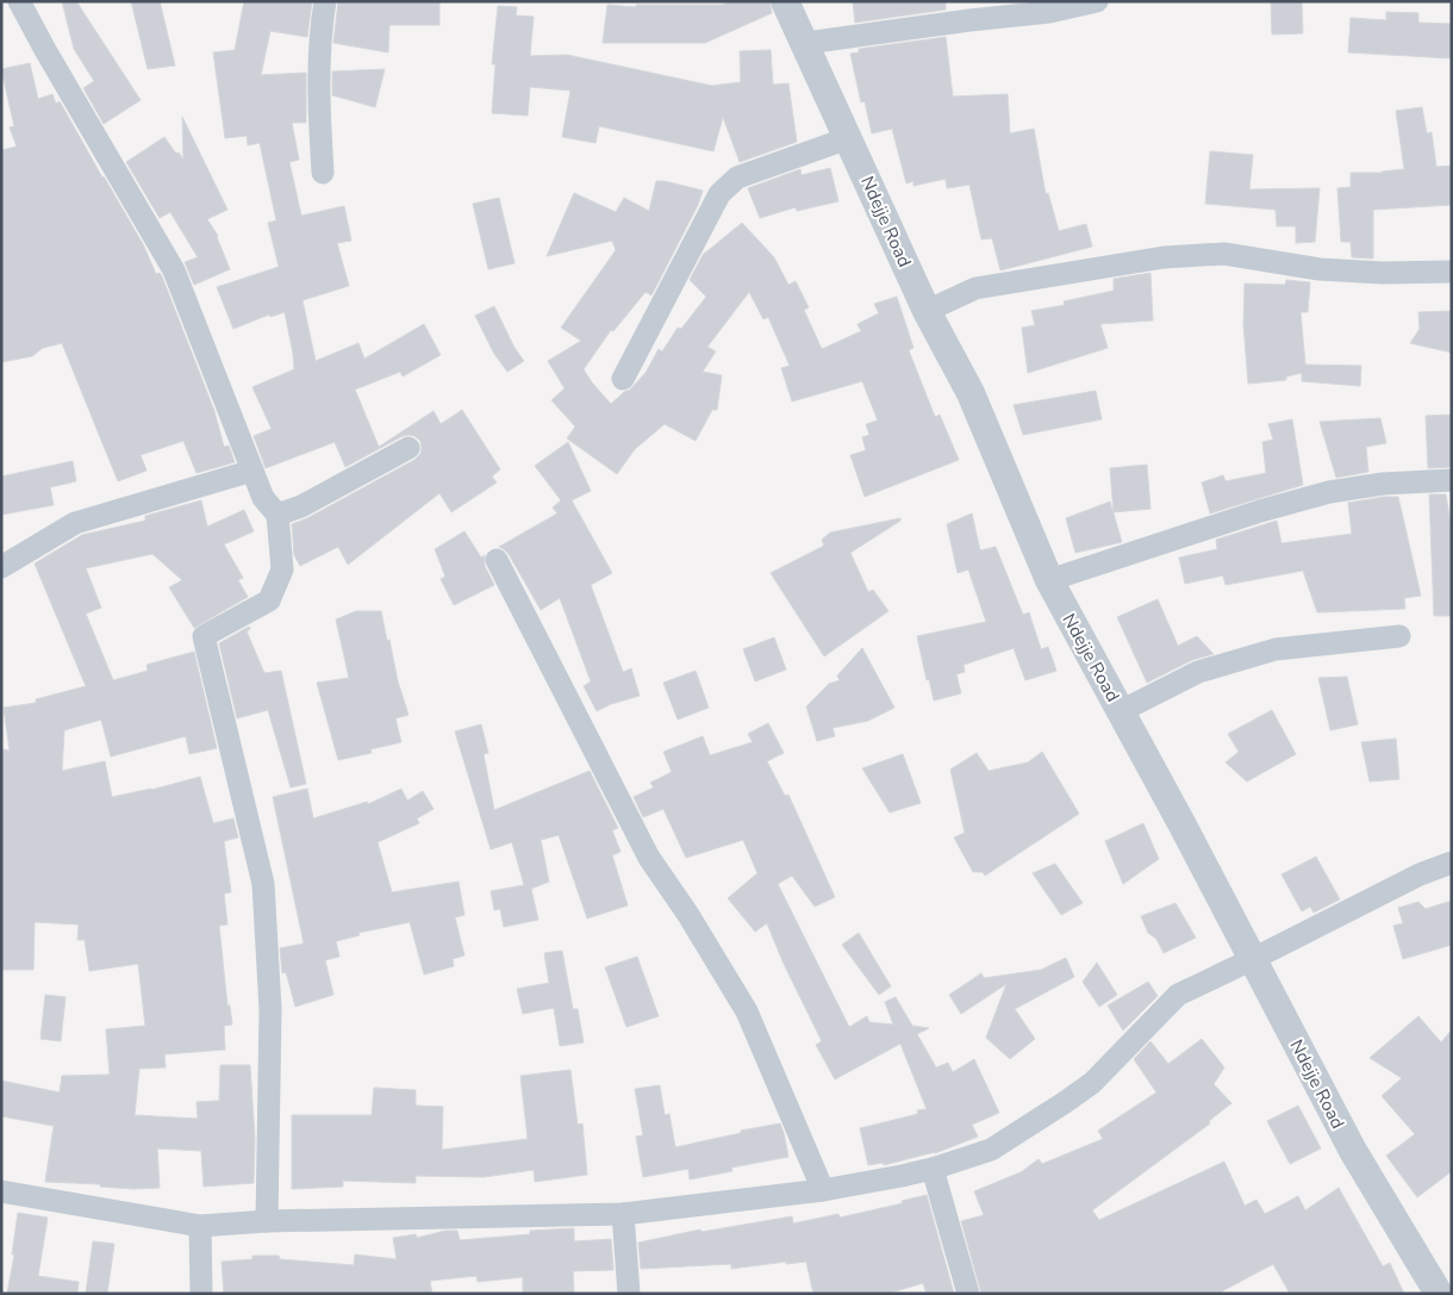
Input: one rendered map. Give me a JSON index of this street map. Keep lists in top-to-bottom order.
{
  "streets": {
    "street": ["Ndejje Road"]
  }
}
